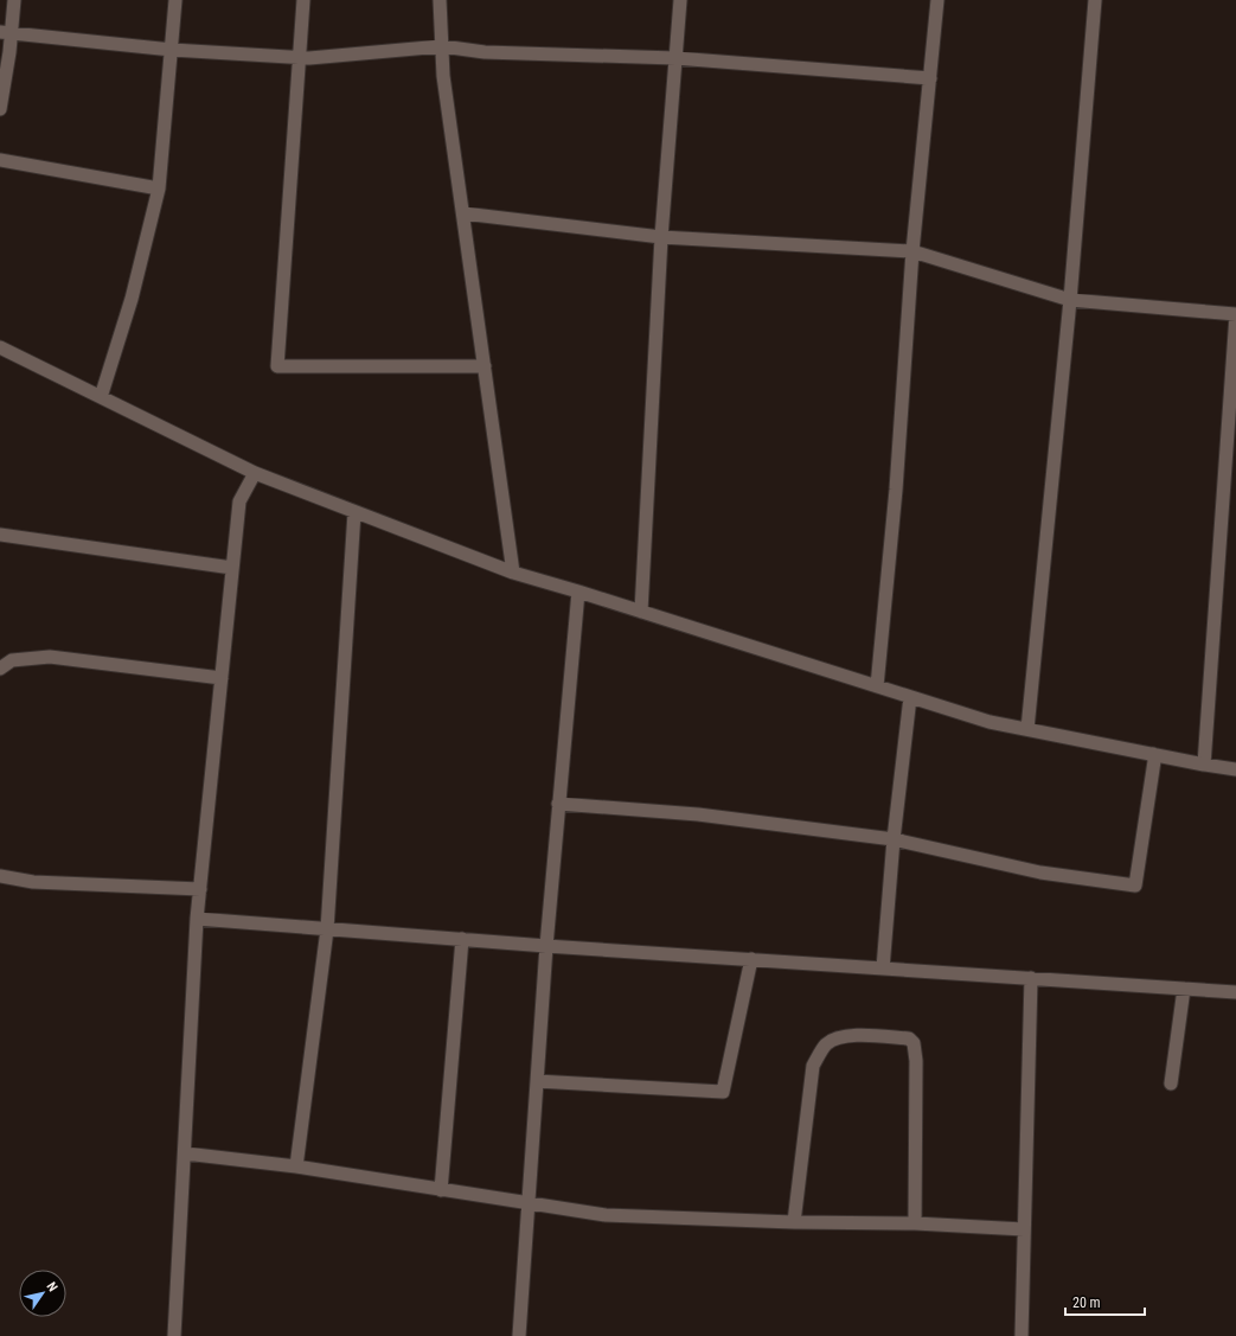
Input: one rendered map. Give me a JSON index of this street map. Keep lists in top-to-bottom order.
{
  "scale_bar": "20 m",
  "north": "top right"
}
